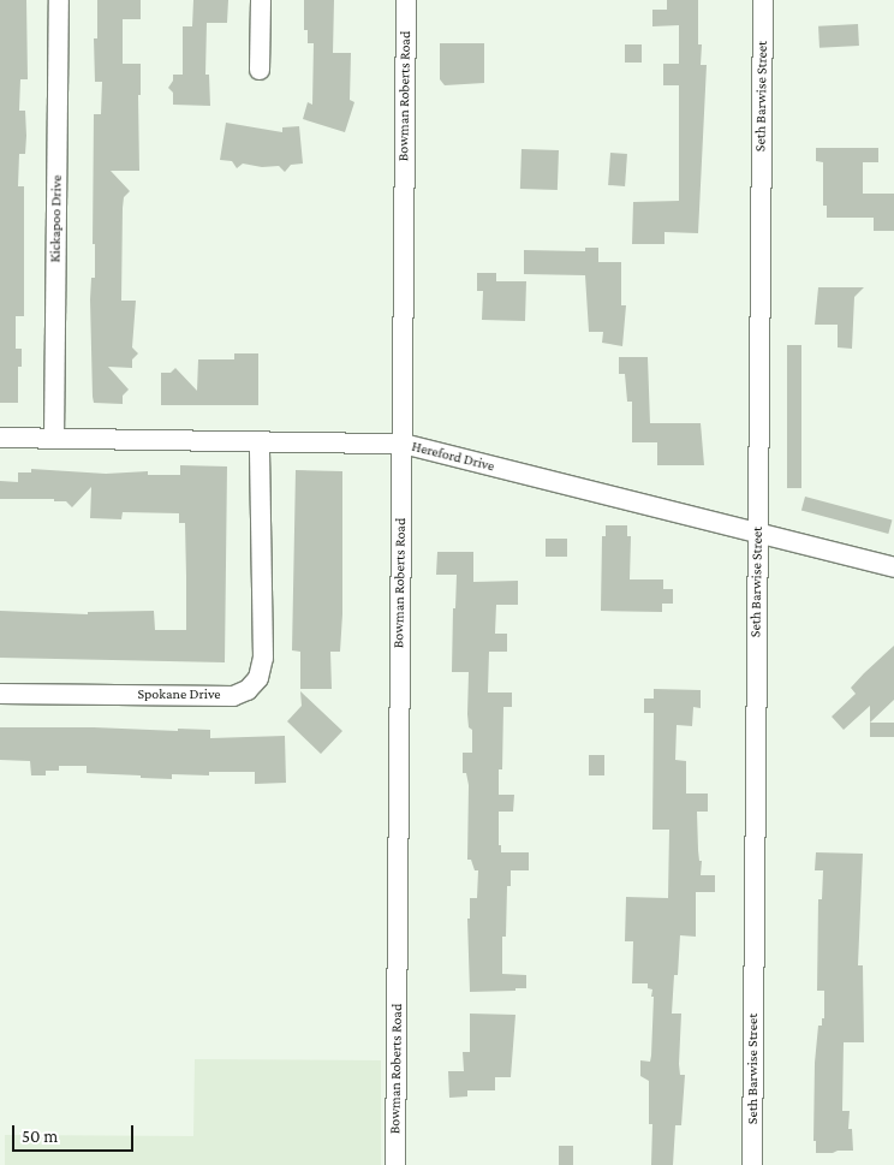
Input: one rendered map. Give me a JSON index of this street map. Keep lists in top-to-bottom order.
{
  "streets": {
    "street": [
      "Bowman Roberts Road",
      "Seth Barwise Street",
      "Kickapoo Drive",
      "Hereford Drive",
      "Spokane Drive"
    ]
  },
  "crossings": [
    ["Bowman Roberts Road", "Hereford Drive"],
    ["Seth Barwise Street", "Hereford Drive"],
    ["Kickapoo Drive", "Hereford Drive"],
    ["Hereford Drive", "Spokane Drive"]
  ],
  "scale_bar": "50 m"
}
